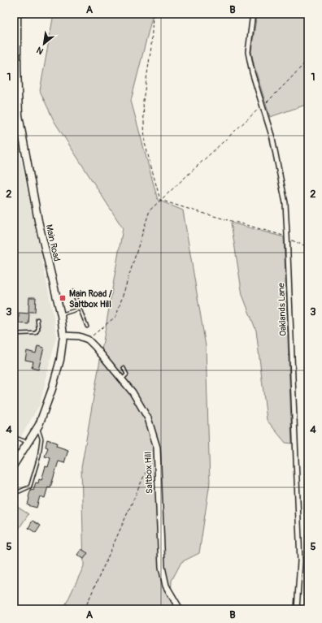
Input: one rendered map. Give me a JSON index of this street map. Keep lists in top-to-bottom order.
{
  "streets": {
    "main road": ["Main Road"],
    "street": ["Oaklands Lane", "Saltbox Hill"]
  },
  "places": {
    "transit": ["Main Road / Saltbox Hill"]
  },
  "north": "bottom left",
  "grid": {
    "columns": ["A", "B"],
    "rows": [
      "1",
      "2",
      "3",
      "4",
      "5"
    ]
  }
}
